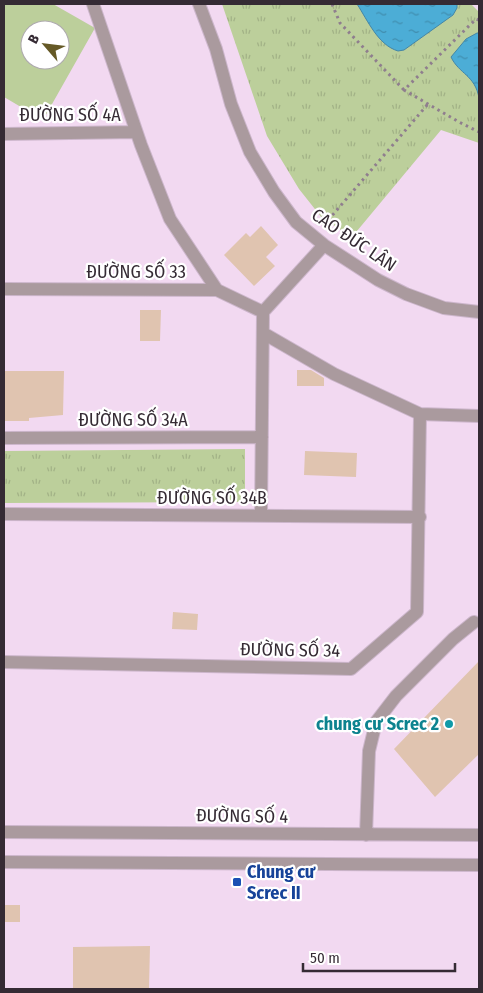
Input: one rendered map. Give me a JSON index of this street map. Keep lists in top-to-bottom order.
{
  "streets": {
    "street": [
      "ĐƯỜNG SỐ 4A",
      "CAO ĐỨC LÂN",
      "ĐƯỜNG SỐ 33",
      "ĐƯỜNG SỐ 34A",
      "ĐƯỜNG SỐ 34B",
      "ĐƯỜNG SỐ 34",
      "ĐƯỜNG SỐ 4"
    ]
  },
  "crossings": [
    ["ĐƯỜNG SỐ 34B", "ĐƯỜNG SỐ 34"]
  ],
  "places": {
    "other": ["chung cư Screc 2"],
    "transit": ["Chung cư Screc II"]
  },
  "scale_bar": "50 m",
  "north": "top left"
}
